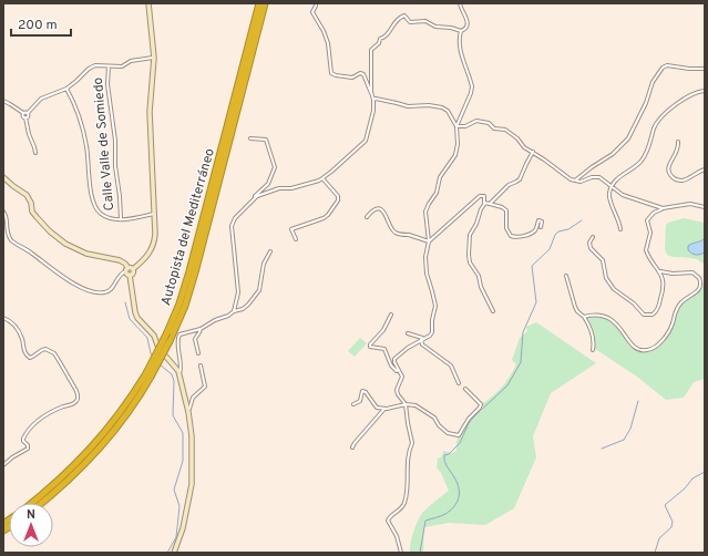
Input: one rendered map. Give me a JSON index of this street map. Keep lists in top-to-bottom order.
{
  "streets": {
    "highway": ["Autopista del Mediterráneo"],
    "street": ["Calle Valle de Somiedo"]
  },
  "scale_bar": "200 m",
  "north": "top"
}
